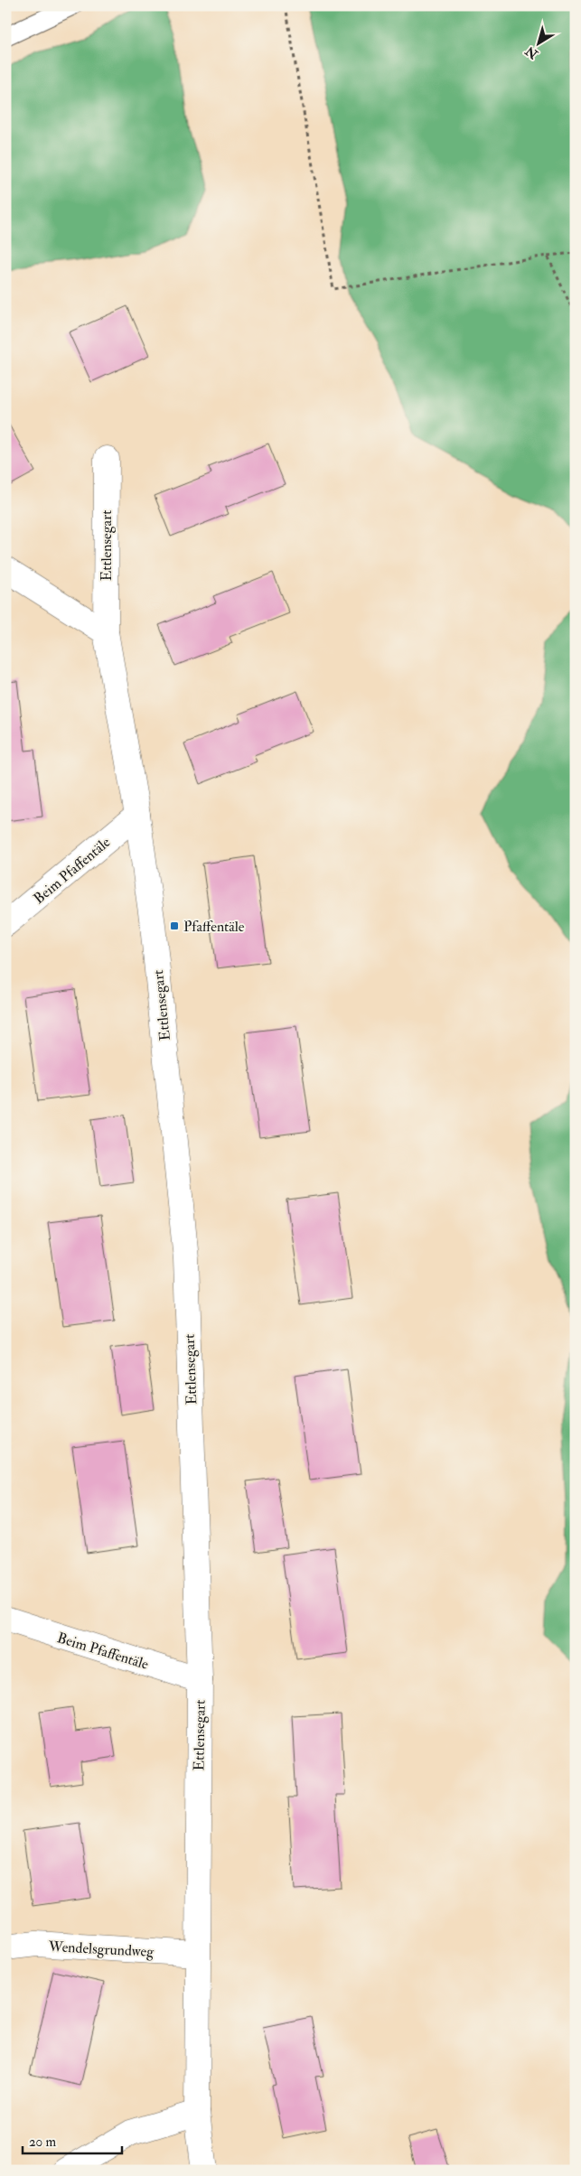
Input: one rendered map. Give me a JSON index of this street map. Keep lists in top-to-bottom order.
{
  "streets": {
    "street": ["Ettlensegart", "Beim Pfaffentäle", "Wendelsgrundweg"]
  },
  "crossings": [
    ["Ettlensegart", "Beim Pfaffentäle"],
    ["Ettlensegart", "Wendelsgrundweg"]
  ],
  "places": {
    "transit": ["Pfaffentäle"]
  },
  "scale_bar": "20 m",
  "north": "bottom left"
}
